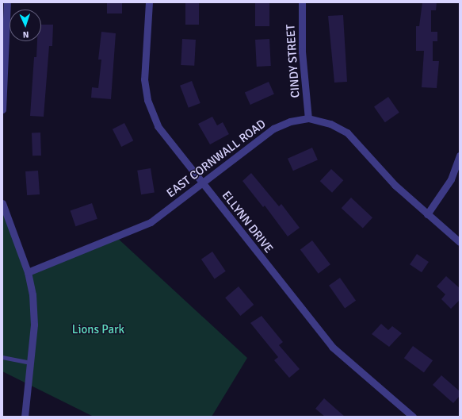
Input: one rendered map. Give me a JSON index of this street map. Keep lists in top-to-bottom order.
{
  "streets": {
    "street": ["CINDY STREET", "EAST CORNWALL ROAD", "ELLYNN DRIVE"]
  },
  "crossings": [
    ["CINDY STREET", "EAST CORNWALL ROAD"],
    ["EAST CORNWALL ROAD", "ELLYNN DRIVE"]
  ],
  "parks": ["Lions Park"],
  "north": "bottom"
}
